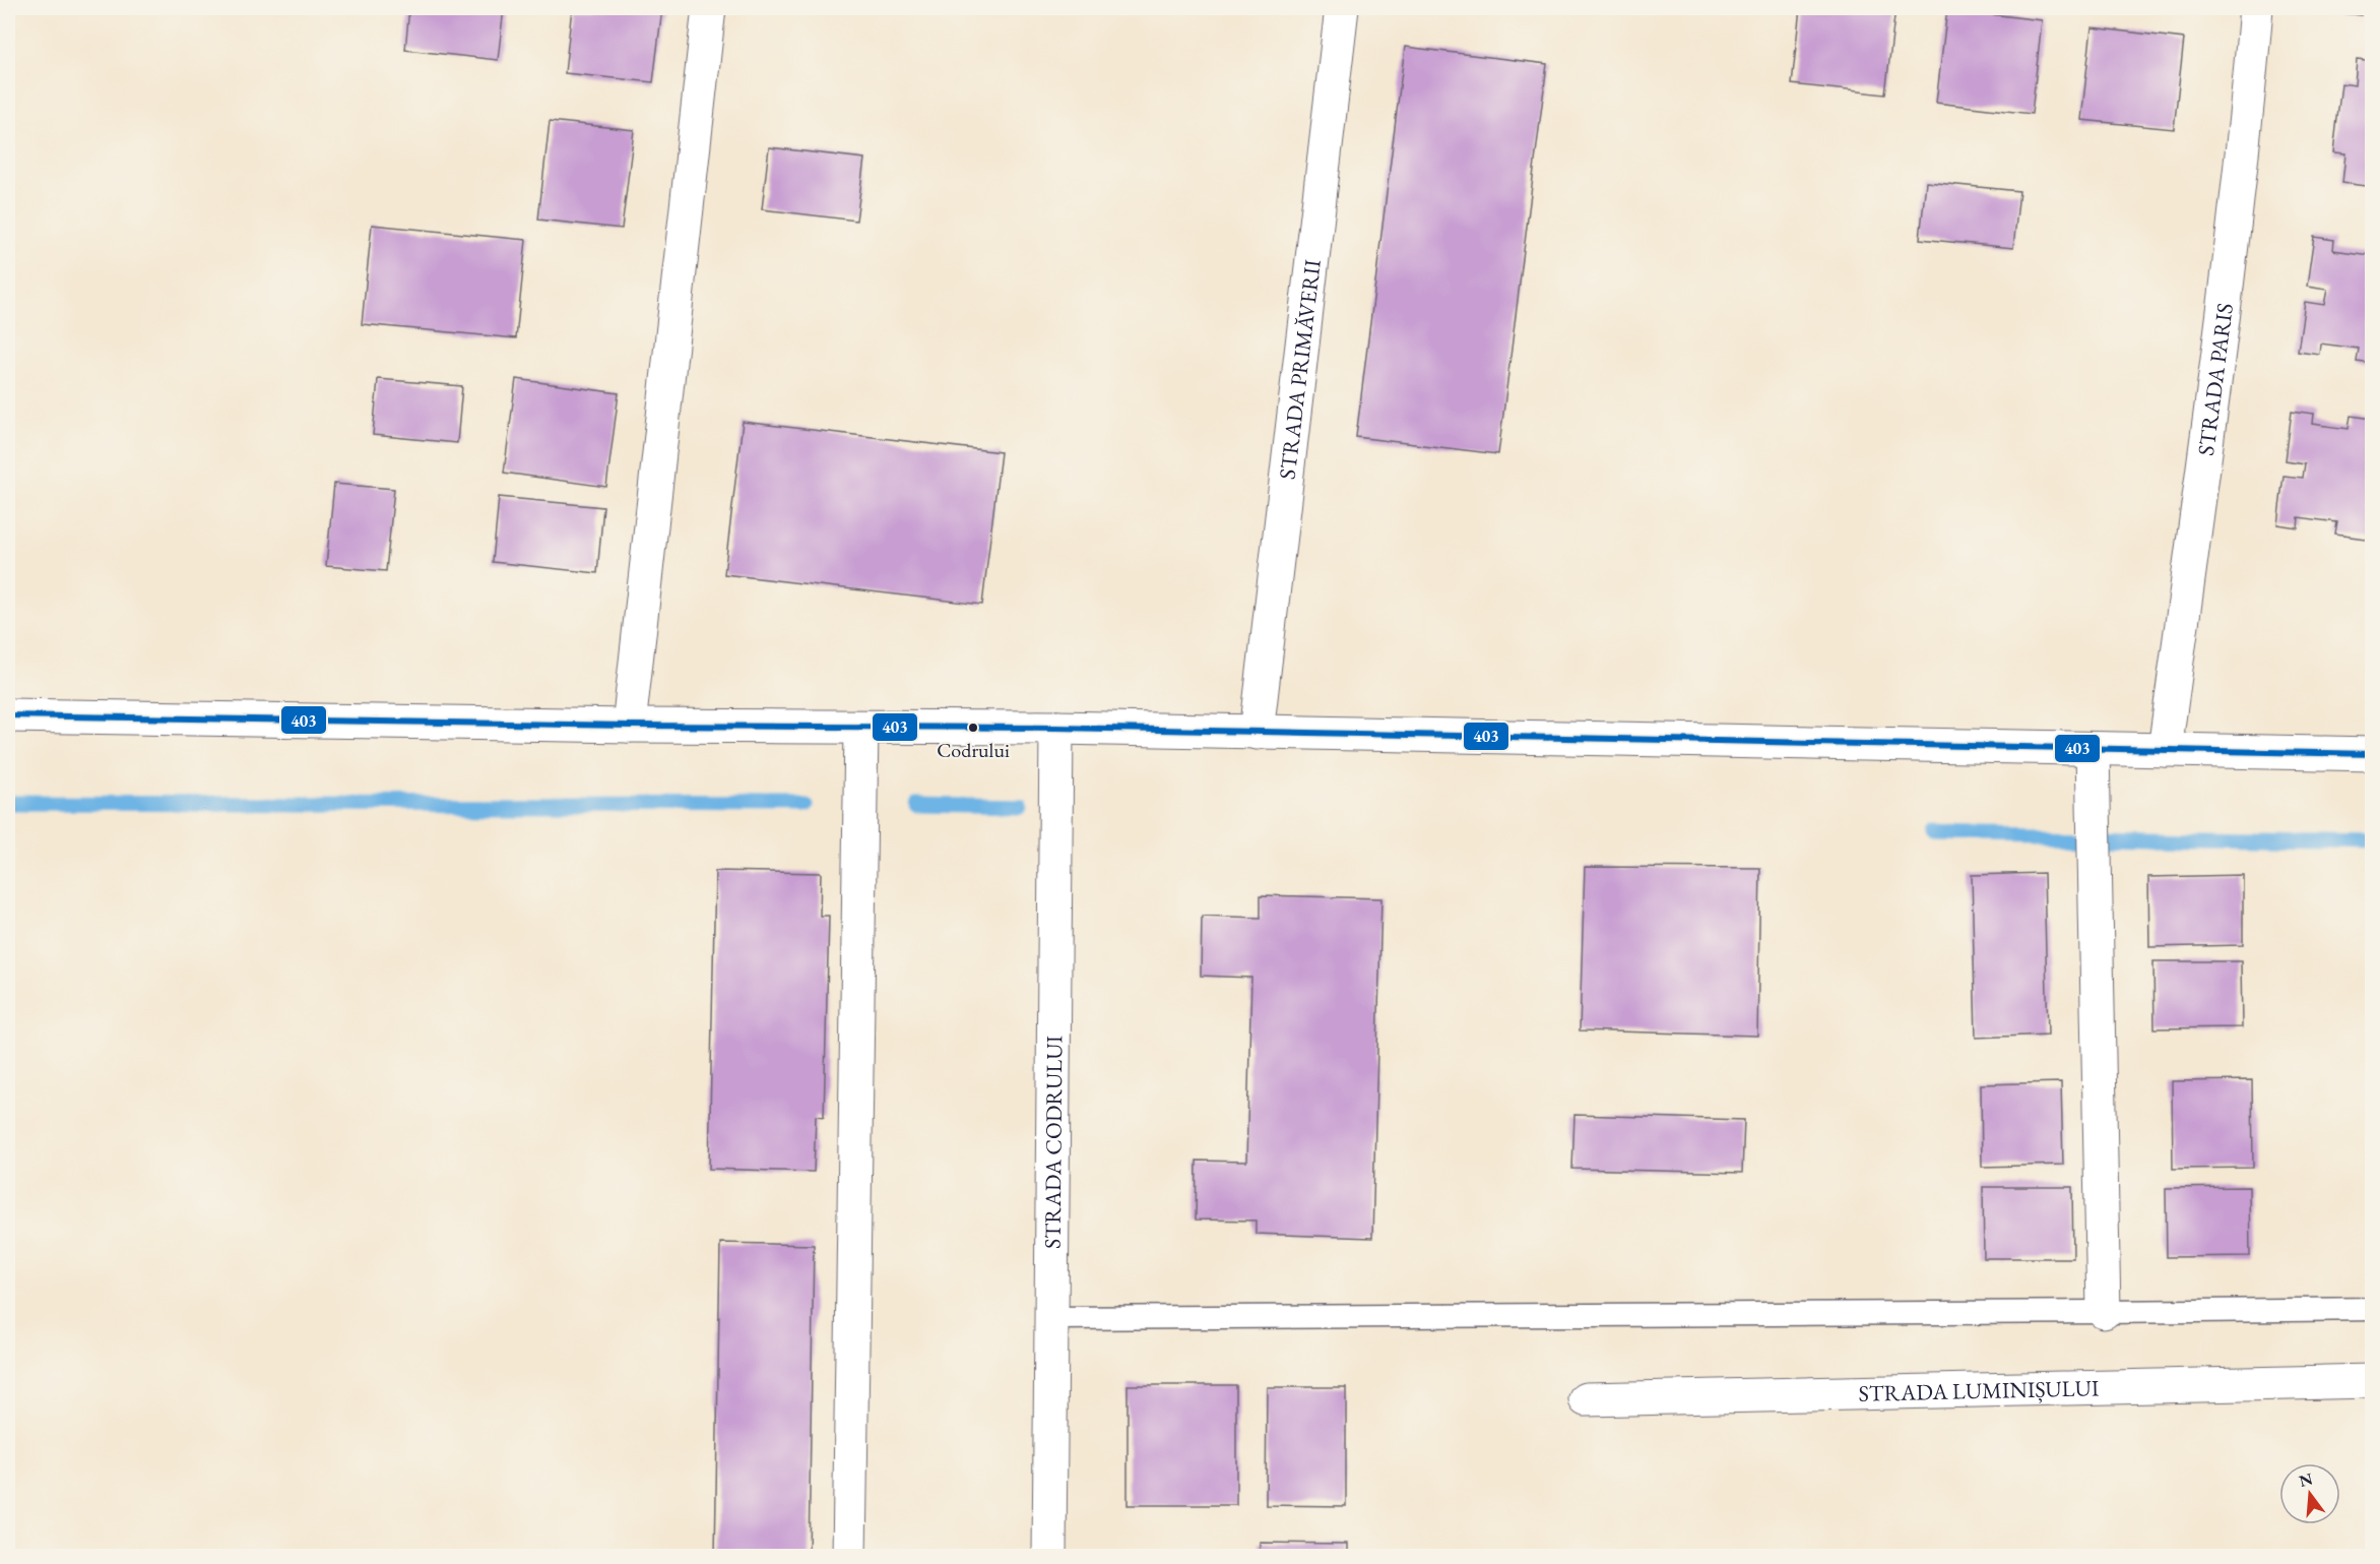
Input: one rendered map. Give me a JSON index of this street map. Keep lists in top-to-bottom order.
{
  "streets": {
    "street": [
      "STRADA PRIMĂVERII",
      "STRADA PARIS",
      "STRADA CODRULUI",
      "STRADA LUMINIȘULUI"
    ]
  },
  "places": ["Codrului"],
  "lines": ["transit line 403"],
  "north": "top"
}
